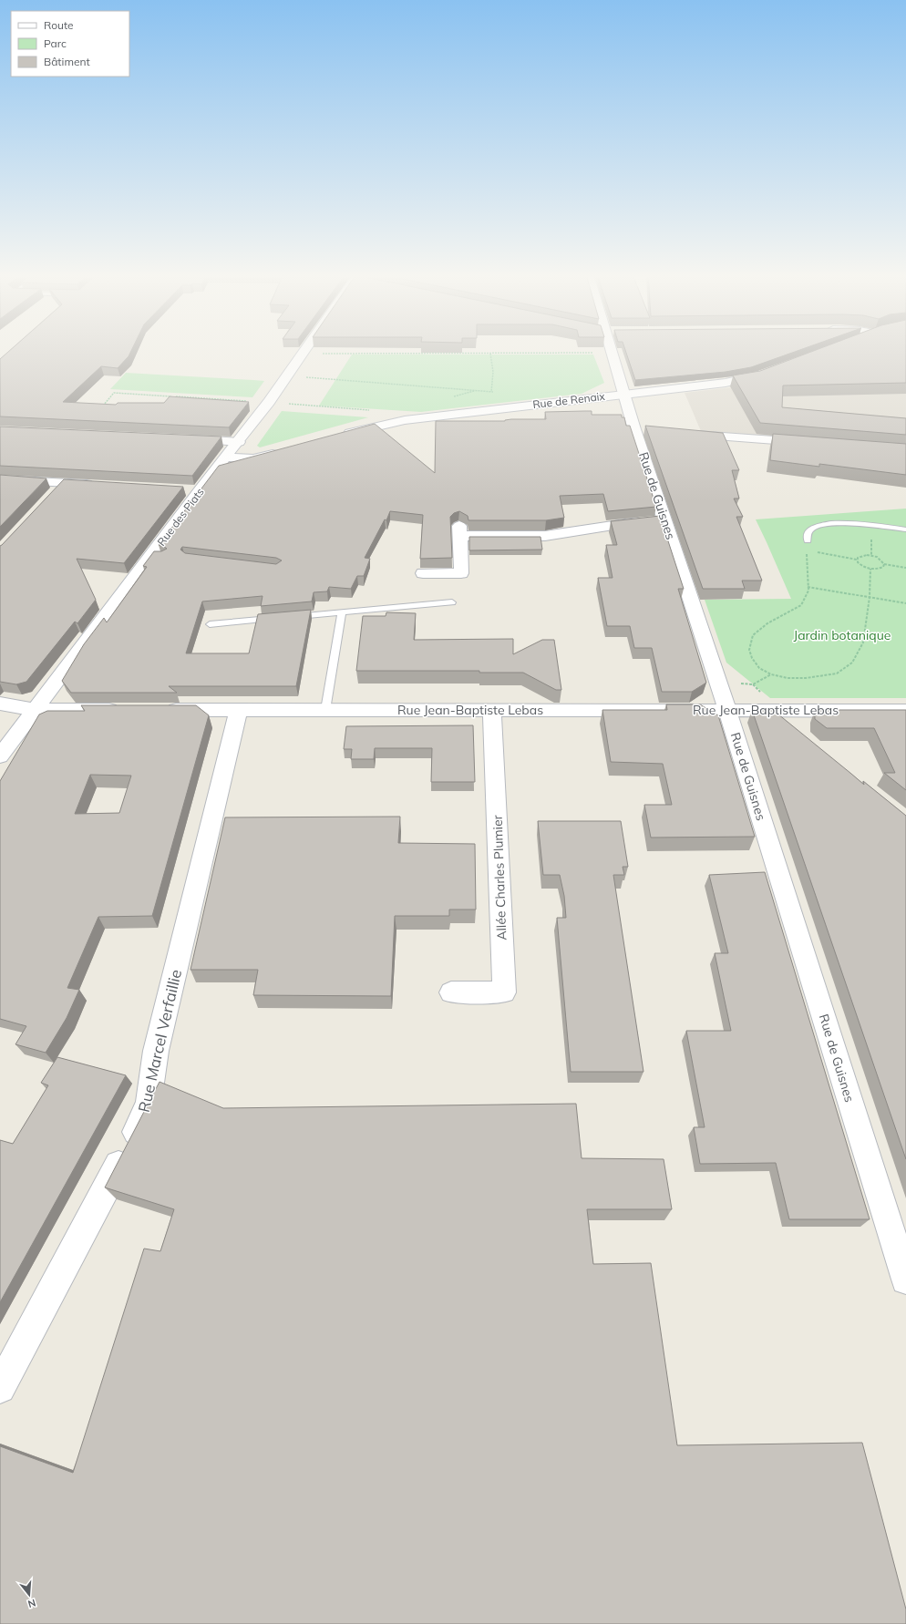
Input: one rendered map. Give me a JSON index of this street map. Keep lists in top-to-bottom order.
{
  "streets": {
    "street": [
      "Rue de Renaix",
      "Rue de Guisnes",
      "Rue des Piats",
      "Rue Jean-Baptiste Lebas",
      "Allée Charles Plumier",
      "Rue Marcel Verfaillie"
    ]
  },
  "crossings": [
    ["Rue de Renaix", "Rue de Guisnes"],
    ["Rue de Guisnes", "Rue Jean-Baptiste Lebas"],
    ["Rue Jean-Baptiste Lebas", "Allée Charles Plumier"],
    ["Rue Jean-Baptiste Lebas", "Rue Marcel Verfaillie"]
  ],
  "parks": ["Jardin botanique"],
  "legend": ["Route", "Parc", "Bâtiment"],
  "north": "bottom"
}
